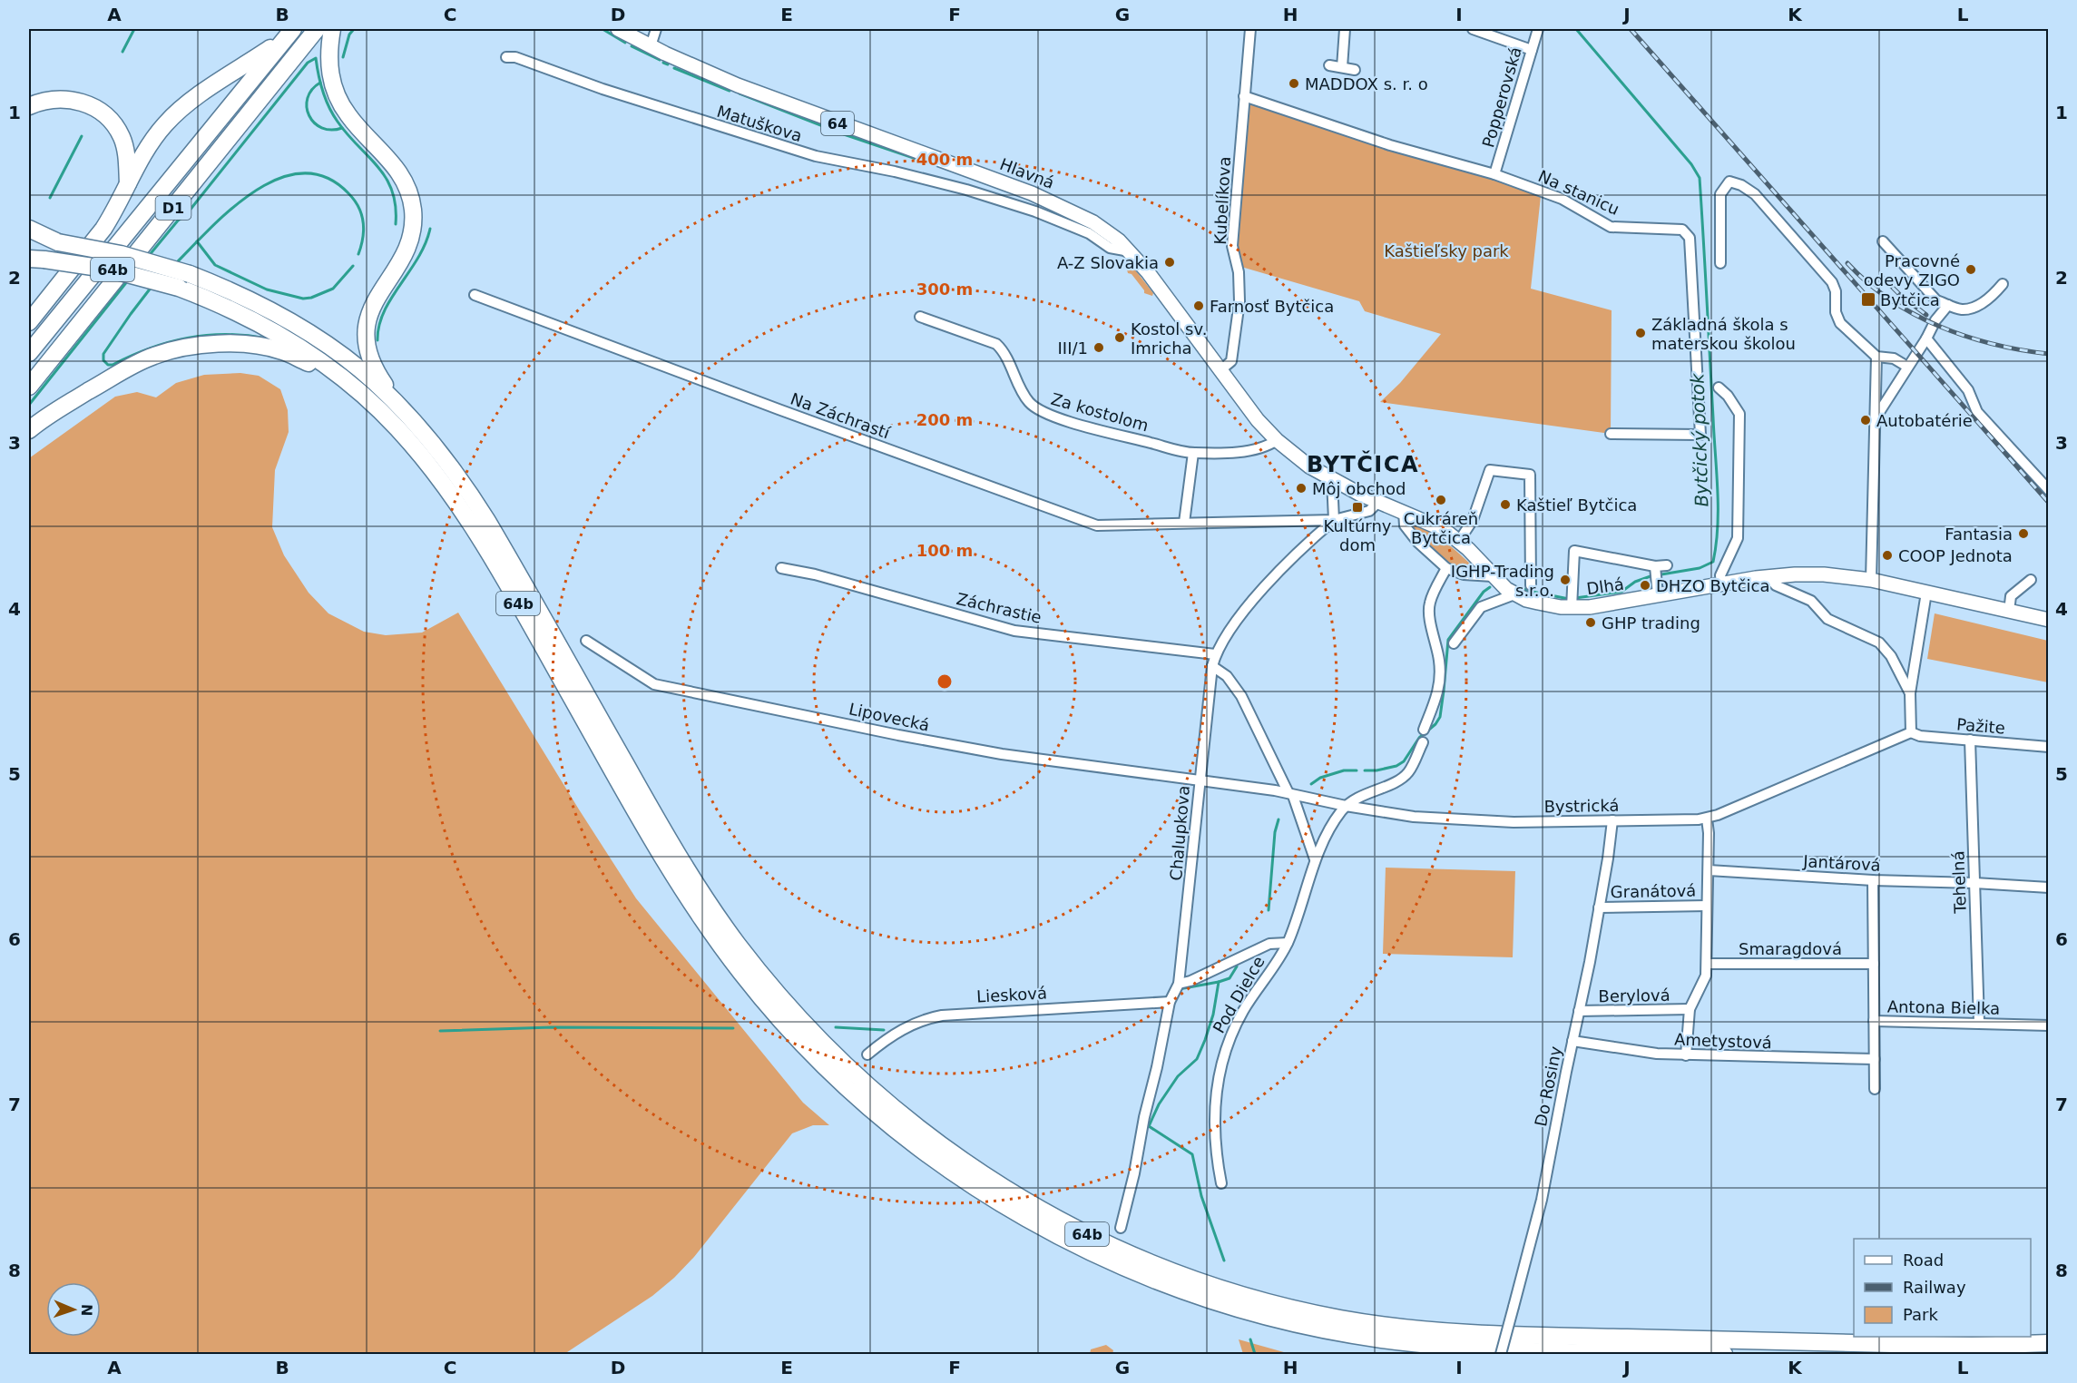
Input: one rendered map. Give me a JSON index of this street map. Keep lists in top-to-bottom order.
{
  "streets": {
    "highway": ["D1", "64b"],
    "main road": ["64", "Hlavná", "Dlhá"],
    "street": [
      "Popperovská",
      "Matuškova",
      "Na stanicu",
      "Kubelíkova",
      "Za kostolom",
      "Na Záchrastí",
      "Záchrastie",
      "Lipovecká",
      "Pažite",
      "Bystrická",
      "Chalupkova",
      "Jantárová",
      "Tehelná",
      "Granátová",
      "Smaragdová",
      "Liesková",
      "Pod Dielce",
      "Berylová",
      "Antona Bielka",
      "Ametystová",
      "Do Rosiny"
    ]
  },
  "crossings": [
    ["Popperovská", "Na stanicu"],
    ["Matuškova", "Hlavná"],
    ["Hlavná", "Kubelíkova"],
    ["Hlavná", "Za kostolom"],
    ["Hlavná", "Dlhá"],
    ["Na stanicu", "Kubelíkova"],
    ["Za kostolom", "Dlhá"],
    ["Na Záchrastí", "Chalupkova"],
    ["Záchrastie", "Chalupkova"],
    ["Lipovecká", "Bystrická"],
    ["Lipovecká", "Chalupkova"],
    ["Pažite", "Bystrická"],
    ["Pažite", "Tehelná"],
    ["Bystrická", "Chalupkova"],
    ["Bystrická", "Pod Dielce"],
    ["Bystrická", "Do Rosiny"],
    ["Chalupkova", "Liesková"],
    ["Jantárová", "Tehelná"],
    ["Tehelná", "Antona Bielka"],
    ["Granátová", "Do Rosiny"],
    ["Berylová", "Do Rosiny"],
    ["Antona Bielka", "Ametystová"],
    ["Ametystová", "Do Rosiny"]
  ],
  "districts": ["BYTČICA"],
  "water": ["Bytčický potok"],
  "parks": ["Kaštieľsky park"],
  "places": {
    "other": [
      "MADDOX s. r. o",
      "A-Z Slovakia",
      "Pracovné odevy ZIGO",
      "Farnosť Bytčica",
      "Základná škola s materskou školou",
      "Kostol sv. Imricha",
      "III/1",
      "Autobatérie",
      "Môj obchod",
      "Cukráreň Bytčica",
      "Kaštieľ Bytčica",
      "Fantasia",
      "COOP Jednota",
      "IGHP-Trading s.r.o.",
      "DHZO Bytčica",
      "GHP trading"
    ],
    "transit": ["Bytčica", "Kultúrny dom"]
  },
  "legend": ["Road", "Railway", "Park"],
  "north": "right",
  "grid": {
    "columns": [
      "A",
      "B",
      "C",
      "D",
      "E",
      "F",
      "G",
      "H",
      "I",
      "J",
      "K",
      "L"
    ],
    "rows": [
      "1",
      "2",
      "3",
      "4",
      "5",
      "6",
      "7",
      "8"
    ]
  },
  "rings": [
    "400 m",
    "300 m",
    "200 m",
    "100 m"
  ]
}
